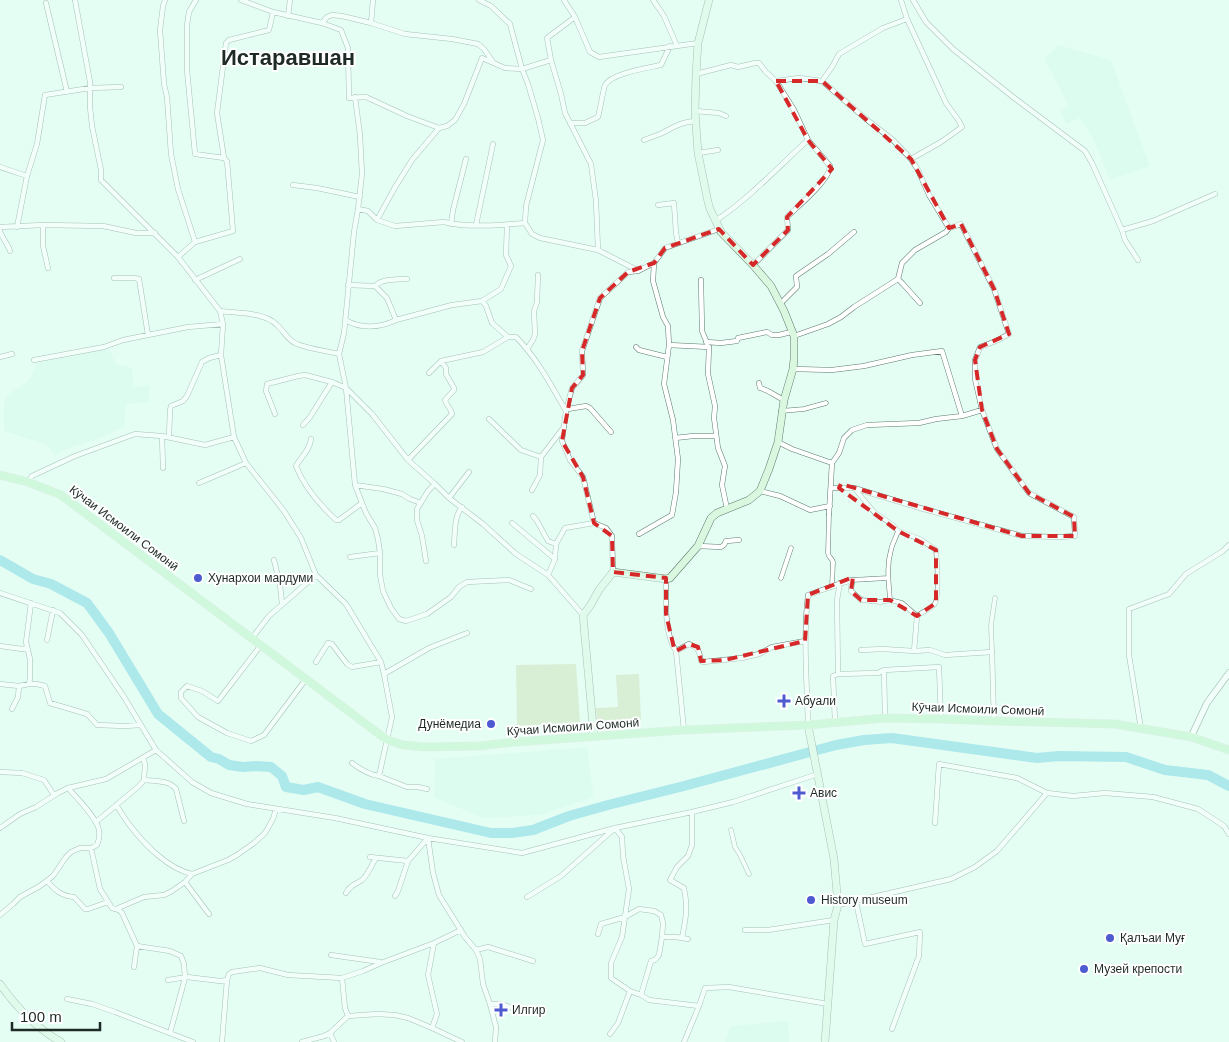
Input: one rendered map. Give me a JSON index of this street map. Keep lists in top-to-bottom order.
{
  "streets": {
    "main road": ["Кӯчаи Исмоили Сомонӣ"]
  },
  "districts": ["Истаравшан"],
  "places": {
    "other": [
      "Хунархои мардуми",
      "Дунёмедиа",
      "History museum",
      "Қалъаи Муғ",
      "Музей крепости"
    ],
    "health": ["Абуали", "Авис", "Илгир"]
  },
  "scale_bar": "100 m"
}
